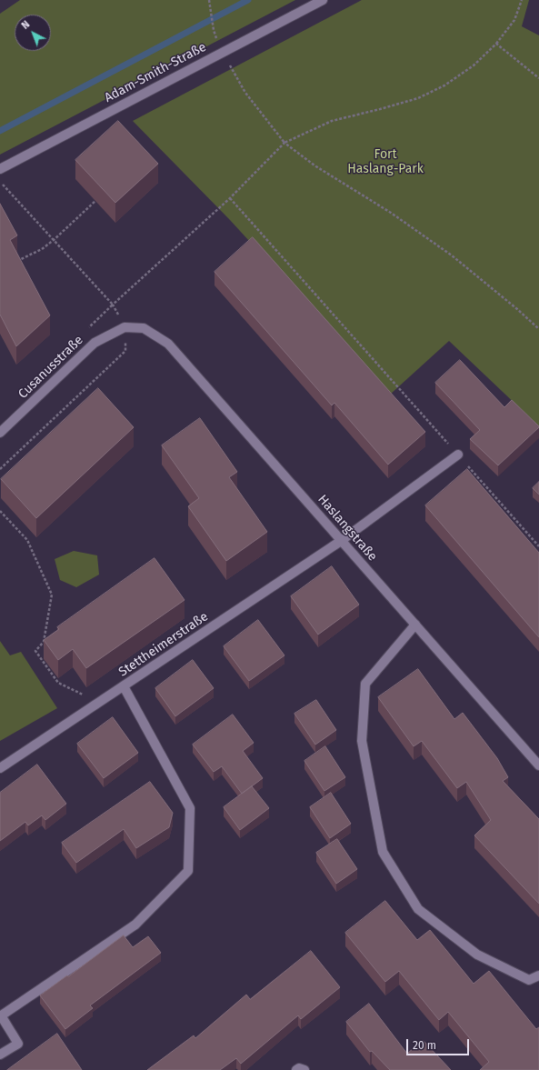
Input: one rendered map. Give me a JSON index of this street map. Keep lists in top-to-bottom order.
{
  "streets": {
    "street": [
      "Adam-Smith-Straße",
      "Cusanusstraße",
      "Haslangstraße",
      "Stettheimerstraße"
    ]
  },
  "crossings": [
    ["Cusanusstraße", "Haslangstraße"],
    ["Haslangstraße", "Stettheimerstraße"]
  ],
  "parks": ["Fort Haslang-Park"],
  "scale_bar": "20 m",
  "north": "top left"
}
